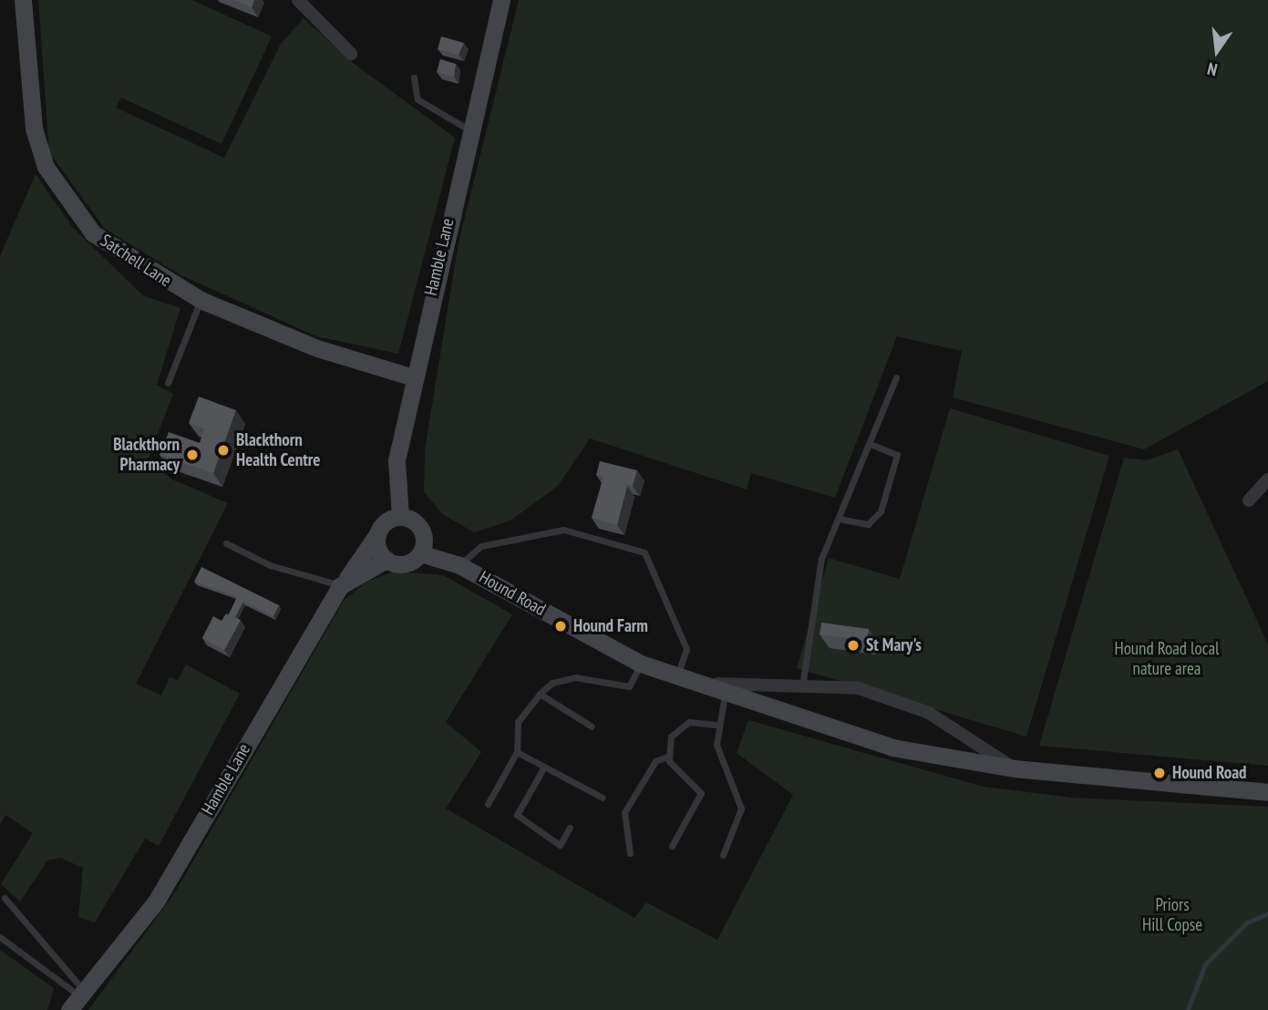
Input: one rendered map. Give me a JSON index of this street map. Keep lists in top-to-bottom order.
{
  "streets": {
    "street": ["Hamble Lane", "Satchell Lane", "Hound Road"]
  },
  "crossings": [
    ["Hamble Lane", "Satchell Lane"],
    ["Hamble Lane", "Hound Road"]
  ],
  "parks": ["Hound Road local nature area", "Priors Hill Copse"],
  "places": [
    "Blackthorn Health Centre",
    "Blackthorn Pharmacy",
    "Hound Farm",
    "St Mary's",
    "Hound Road"
  ],
  "north": "bottom"
}
